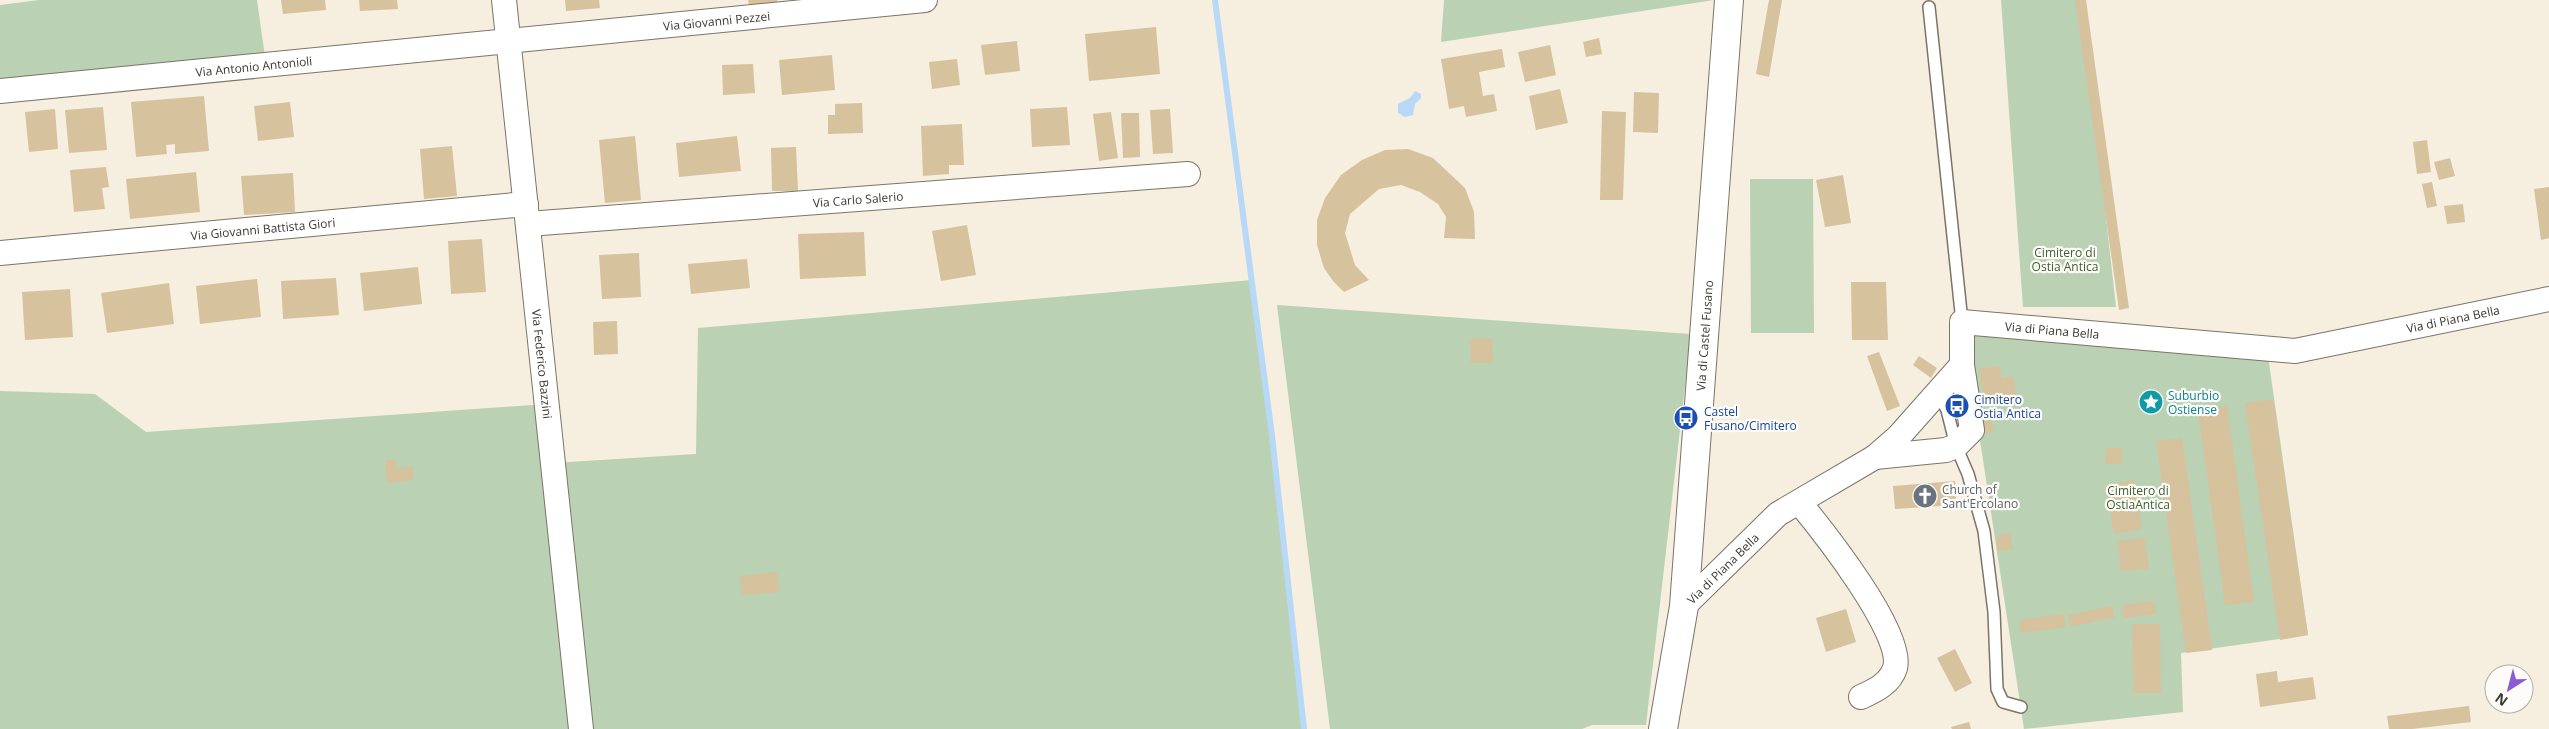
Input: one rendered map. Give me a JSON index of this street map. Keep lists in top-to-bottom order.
{
  "streets": {
    "street": [
      "Via Giovanni Pezzei",
      "Via Antonio Antonioli",
      "Via Carlo Salerio",
      "Via Giovanni Battista Giori",
      "Via di Piana Bella",
      "Via di Castel Fusano",
      "Via Federico Bazzini"
    ]
  },
  "crossings": [
    ["Via Giovanni Pezzei", "Via Antonio Antonioli"],
    ["Via Giovanni Pezzei", "Via Federico Bazzini"],
    ["Via Antonio Antonioli", "Via Federico Bazzini"],
    ["Via Carlo Salerio", "Via Giovanni Battista Giori"],
    ["Via Carlo Salerio", "Via Federico Bazzini"],
    ["Via Giovanni Battista Giori", "Via Federico Bazzini"],
    ["Via di Piana Bella", "Via di Castel Fusano"]
  ],
  "parks": ["Cimitero di Ostia Antica", "Cimitero di OstiaAntica"],
  "places": {
    "place": ["Suburbio Ostiense"],
    "bus stop": ["Cimitero Ostia Antica", "Castel Fusano/Cimitero"],
    "church": ["Church of Sant'Ercolano"]
  },
  "north": "bottom left"
}
